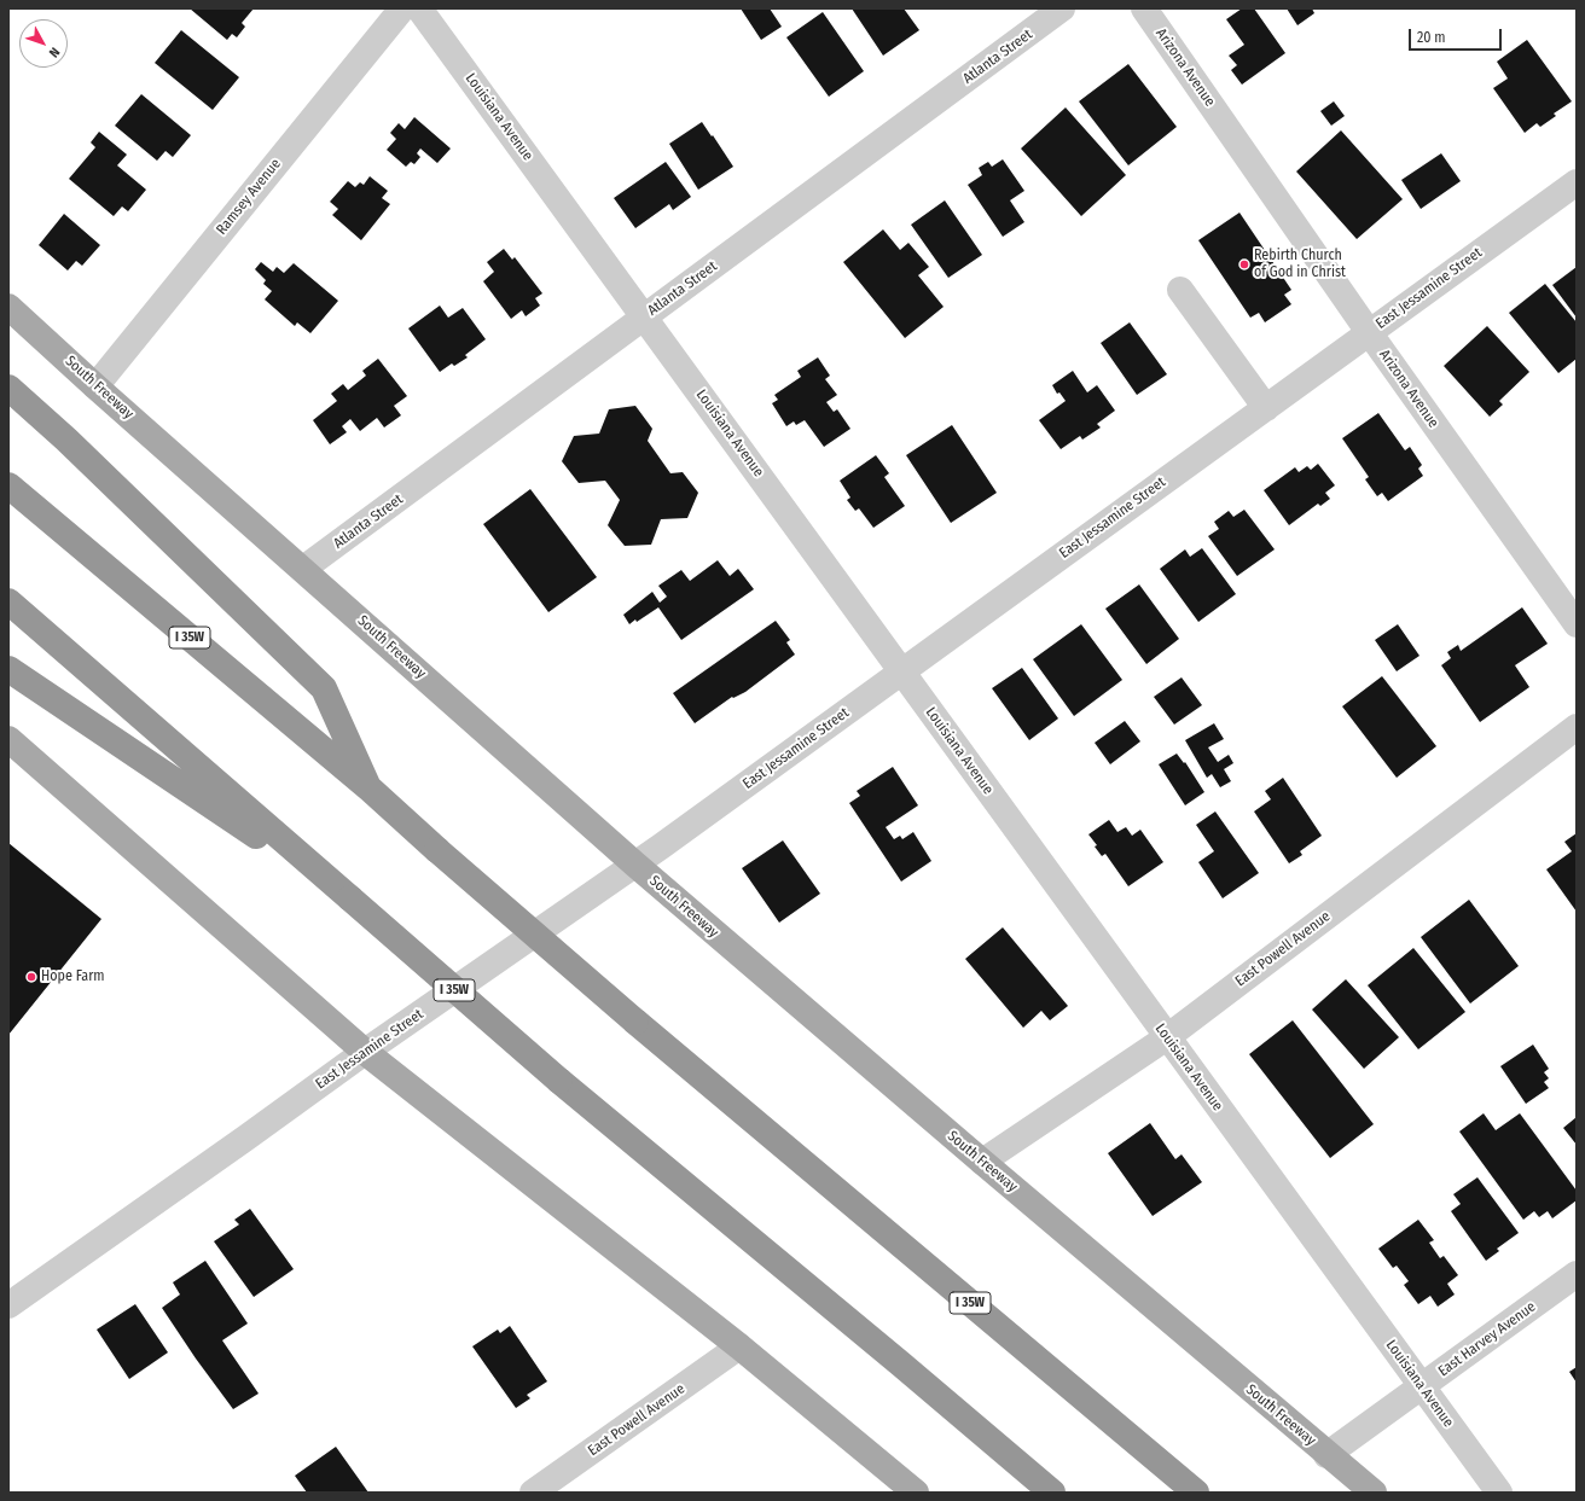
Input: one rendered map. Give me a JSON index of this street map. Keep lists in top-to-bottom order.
{
  "streets": {
    "highway": ["I 35W"],
    "main road": ["South Freeway"],
    "street": [
      "Atlanta Street",
      "Arizona Avenue",
      "Louisiana Avenue",
      "Ramsey Avenue",
      "East Jessamine Street",
      "East Powell Avenue",
      "East Harvey Avenue"
    ]
  },
  "crossings": [
    ["Atlanta Street", "Louisiana Avenue"],
    ["Atlanta Street", "South Freeway"],
    ["Arizona Avenue", "East Jessamine Street"],
    ["Louisiana Avenue", "East Jessamine Street"],
    ["Louisiana Avenue", "East Powell Avenue"],
    ["Louisiana Avenue", "East Harvey Avenue"],
    ["Ramsey Avenue", "South Freeway"],
    ["East Jessamine Street", "South Freeway"],
    ["South Freeway", "East Powell Avenue"],
    ["South Freeway", "East Harvey Avenue"]
  ],
  "places": ["Rebirth Church of God in Christ", "Hope Farm"],
  "scale_bar": "20 m",
  "north": "bottom right"
}
